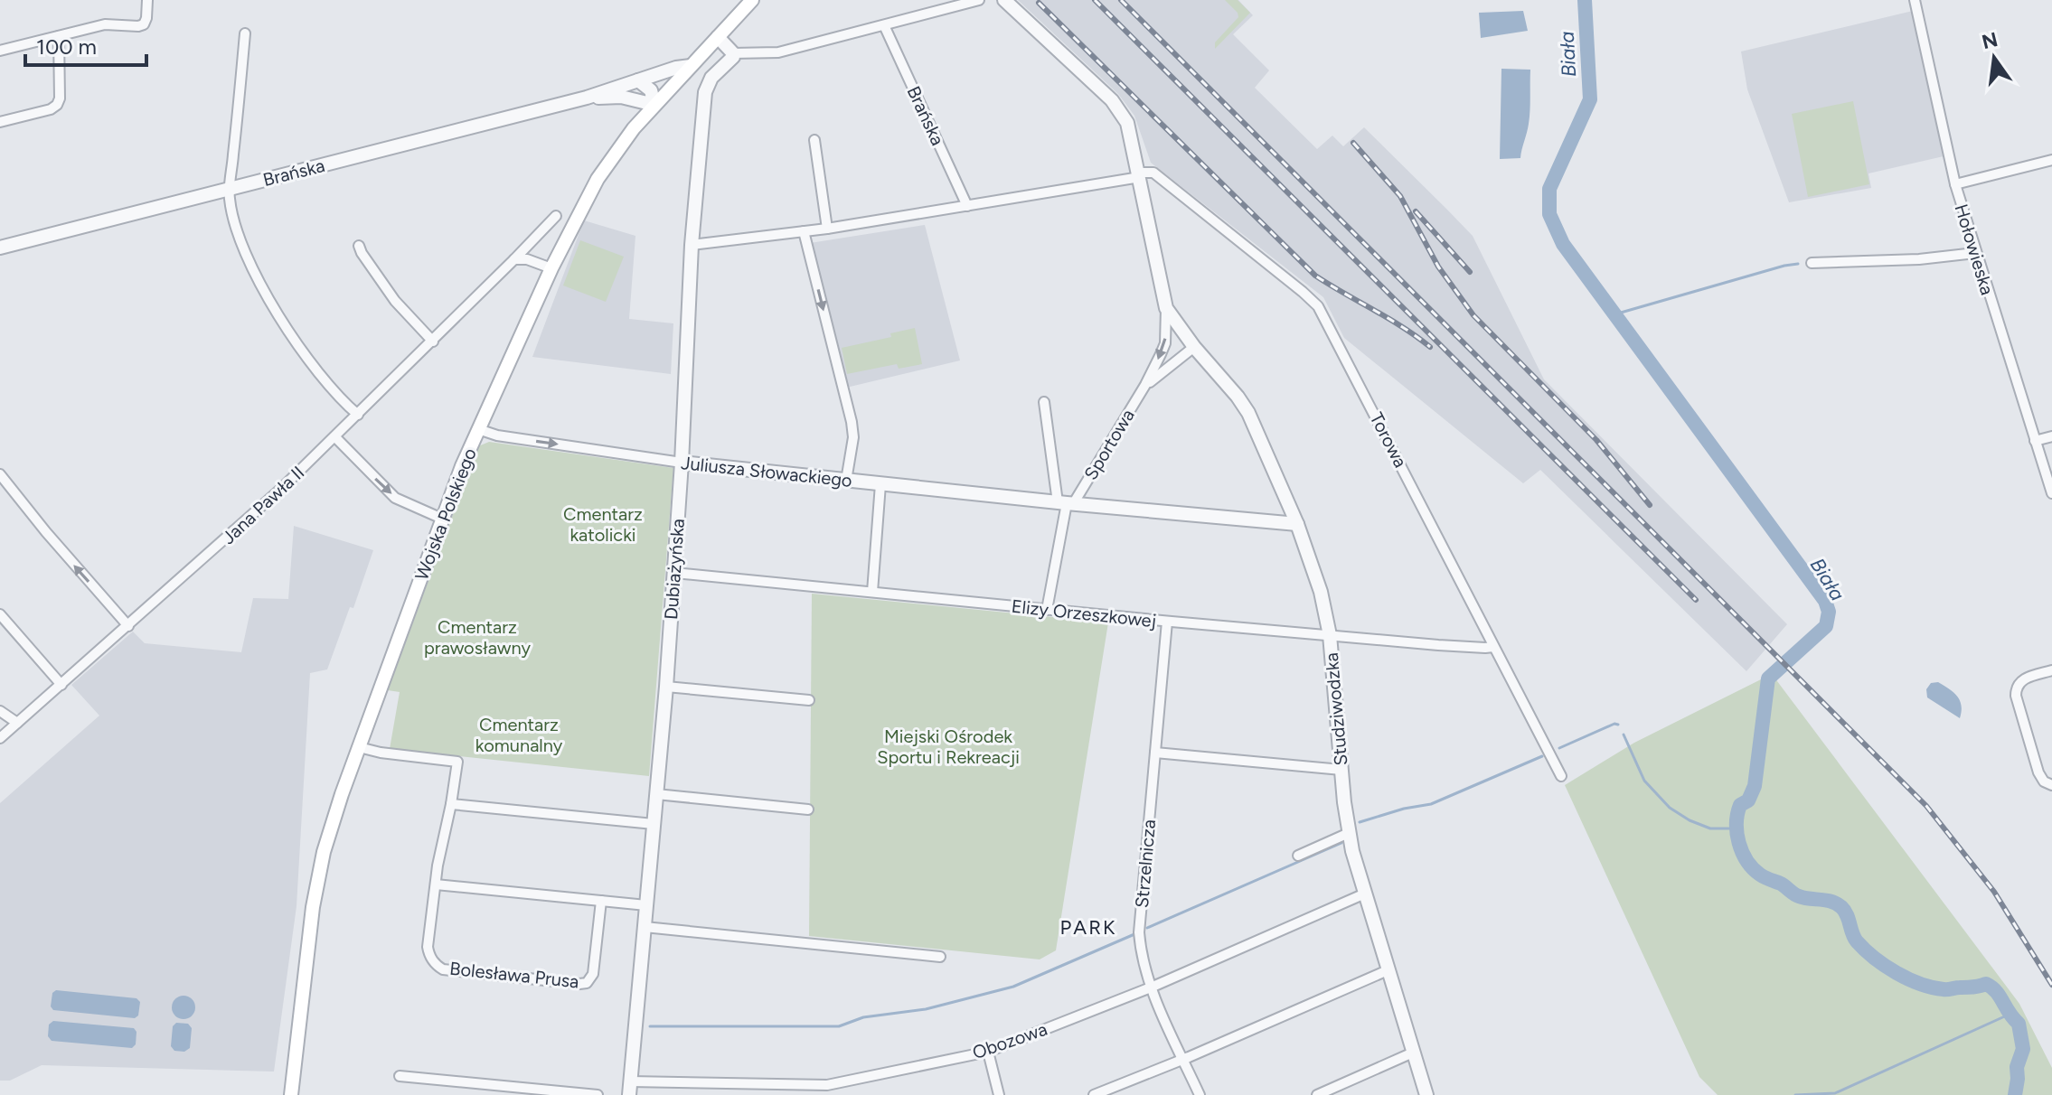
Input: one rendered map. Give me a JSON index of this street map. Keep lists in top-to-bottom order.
{
  "streets": {
    "main road": ["Wojska Polskiego"],
    "street": [
      "Brańska",
      "Hołowieska",
      "Torowa",
      "Sportowa",
      "Juliusza Słowackiego",
      "Jana Pawła II",
      "Dubiażyńska",
      "Elizy Orzeszkowej",
      "Studziwodzka",
      "Strzelnicza",
      "Bolesława Prusa",
      "Obozowa"
    ]
  },
  "crossings": [
    ["Brańska", "Wojska Polskiego"],
    ["Torowa", "Sportowa"],
    ["Torowa", "Elizy Orzeszkowej"],
    ["Sportowa", "Juliusza Słowackiego"],
    ["Sportowa", "Elizy Orzeszkowej"],
    ["Sportowa", "Studziwodzka"],
    ["Juliusza Słowackiego", "Wojska Polskiego"],
    ["Juliusza Słowackiego", "Dubiażyńska"],
    ["Juliusza Słowackiego", "Studziwodzka"],
    ["Wojska Polskiego", "Bolesława Prusa"],
    ["Dubiażyńska", "Elizy Orzeszkowej"],
    ["Dubiażyńska", "Obozowa"],
    ["Elizy Orzeszkowej", "Studziwodzka"],
    ["Elizy Orzeszkowej", "Strzelnicza"],
    ["Studziwodzka", "Obozowa"],
    ["Strzelnicza", "Obozowa"]
  ],
  "districts": ["PARK"],
  "water": ["Biała"],
  "parks": [
    "Cmentarz katolicki",
    "Cmentarz prawosławny",
    "Cmentarz komunalny",
    "Miejski Ośrodek Sportu i Rekreacji"
  ],
  "scale_bar": "100 m",
  "north": "top"
}
